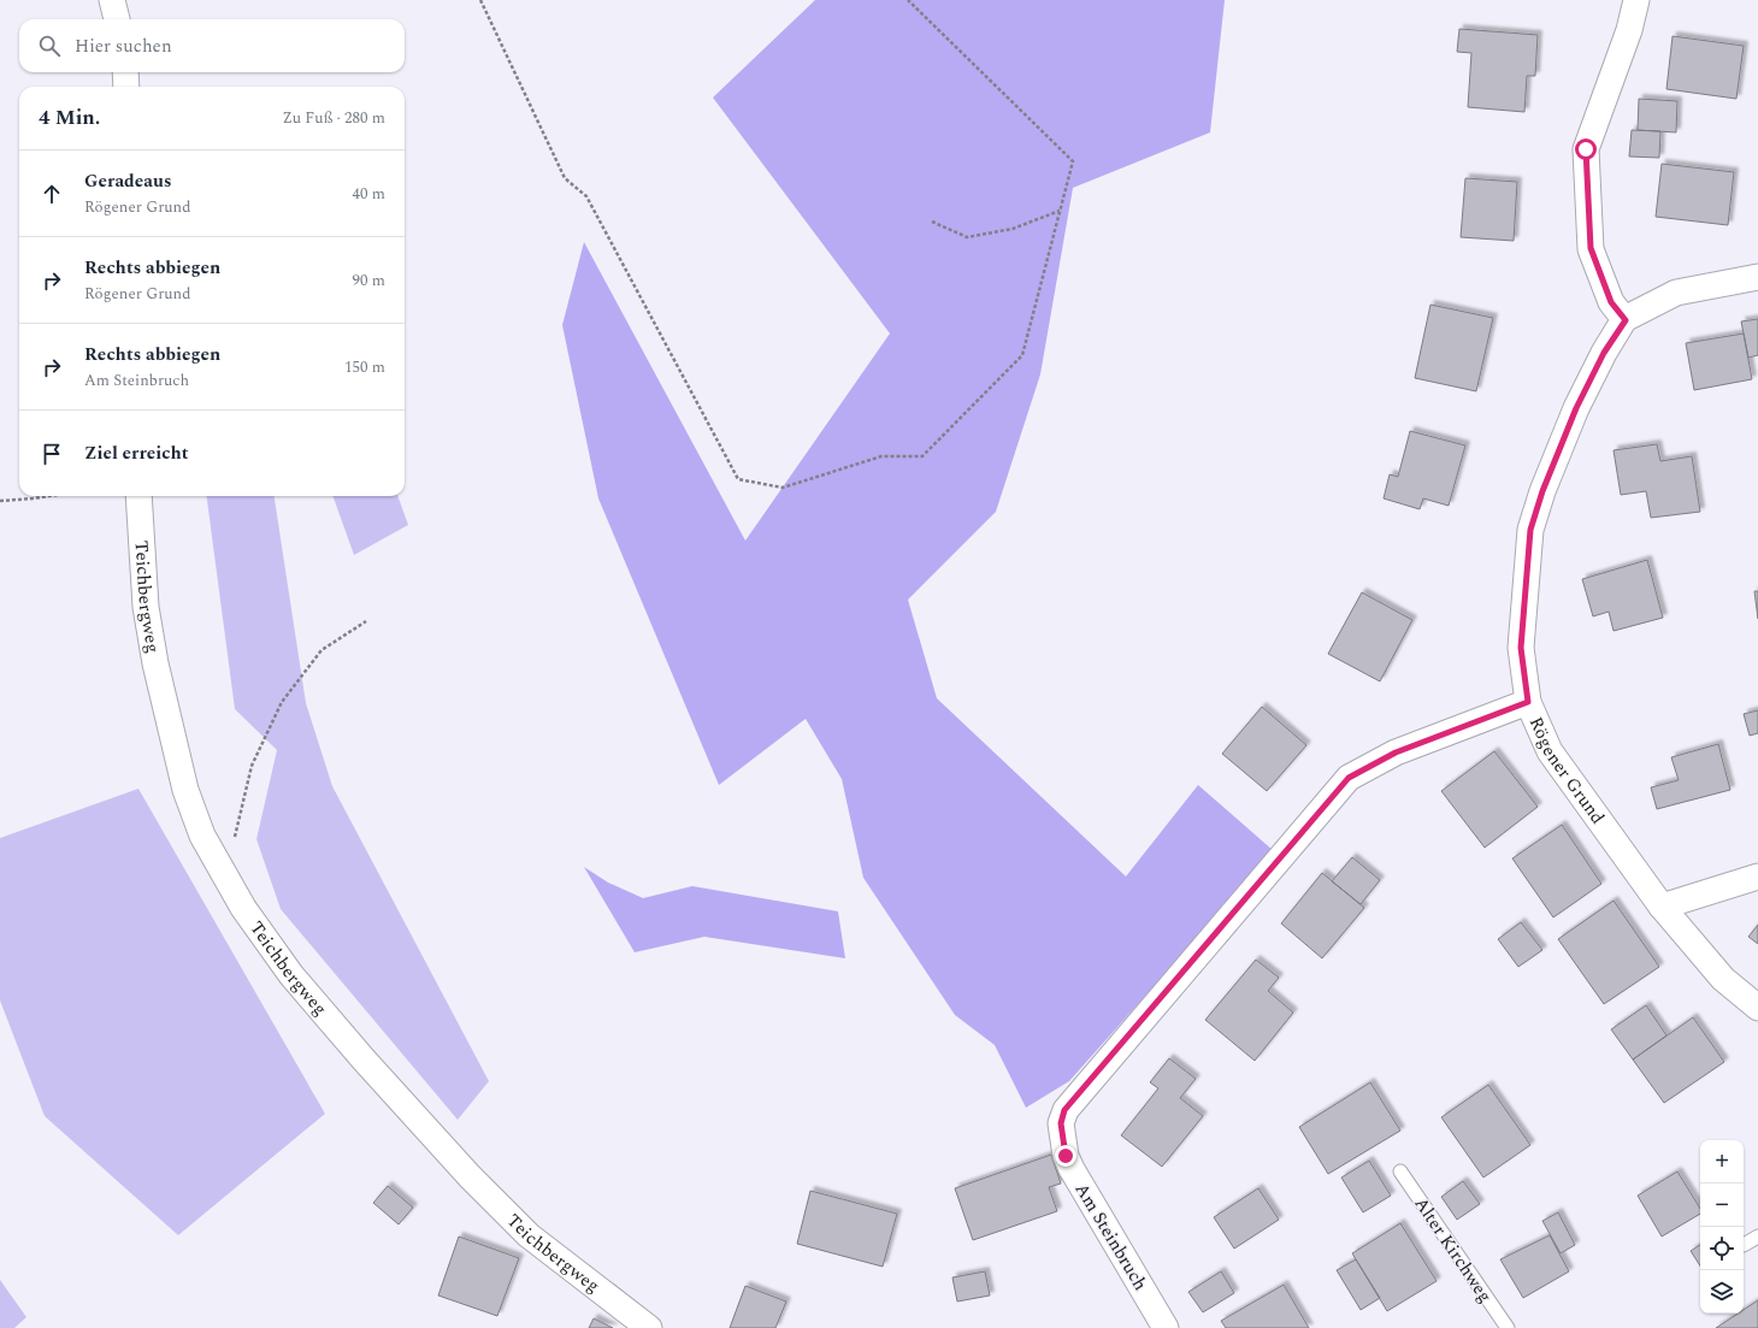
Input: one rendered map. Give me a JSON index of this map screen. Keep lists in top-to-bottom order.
{
  "streets": {
    "street": ["Teichbergweg", "Rögener Grund", "Am Steinbruch"],
    "lane": ["Alter Kirchweg"]
  },
  "crossings": [
    ["Rögener Grund", "Am Steinbruch"]
  ],
  "page": {
    "search": "Hier suchen",
    "heading": ["4 Min.", "Zu Fuß · 280 m"],
    "list": [
      ["Geradeaus", "Rögener Grund", "40 m"],
      ["Rechts abbiegen", "Rögener Grund", "90 m"],
      ["Rechts abbiegen", "Am Steinbruch", "150 m"],
      "Ziel erreicht"
    ],
    "map_buttons": ["+", "−"]
  }
}
